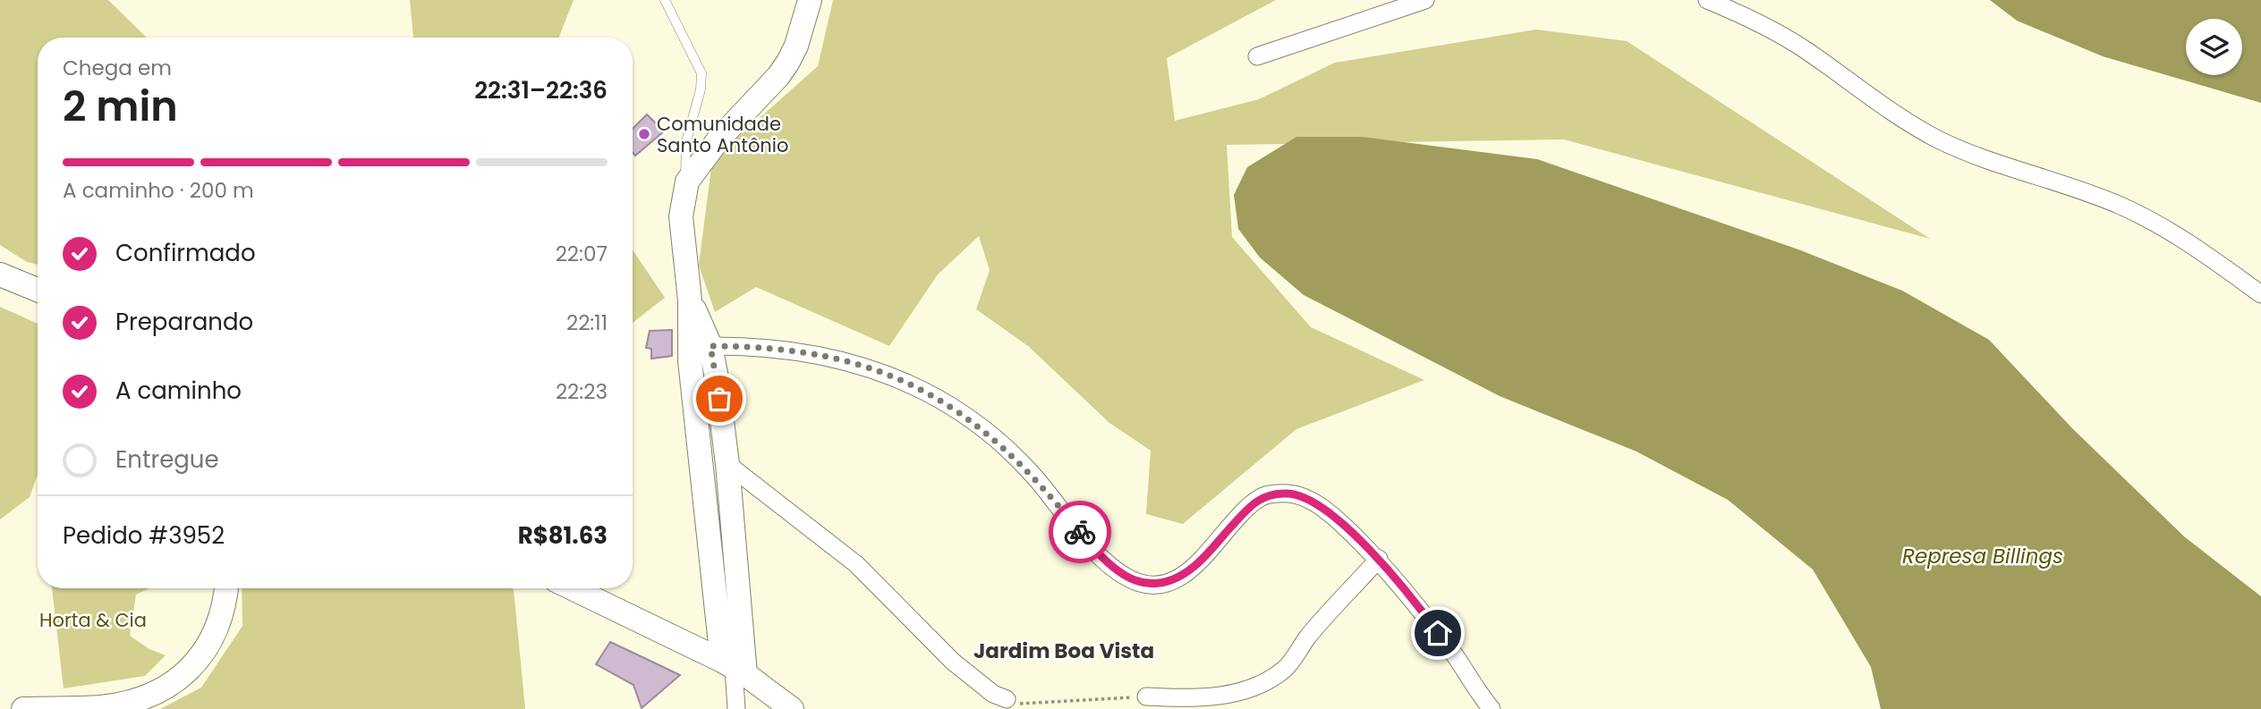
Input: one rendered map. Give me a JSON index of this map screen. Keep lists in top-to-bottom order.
{
  "districts": ["Jardim Boa Vista"],
  "water": ["Represa Billings"],
  "parks": ["Horta & Cia"],
  "places": ["Comunidade Santo Antônio"],
  "page": {
    "heading": ["2 min", "Chega em", "22:31–22:36"],
    "panel": ["Pedido #3952", "R$81.63"],
    "bar": "A caminho · 200 m",
    "list": [
      ["Confirmado", "22:07"],
      ["Preparando", "22:11"],
      ["A caminho", "22:23"],
      "Entregue"
    ]
  }
}
